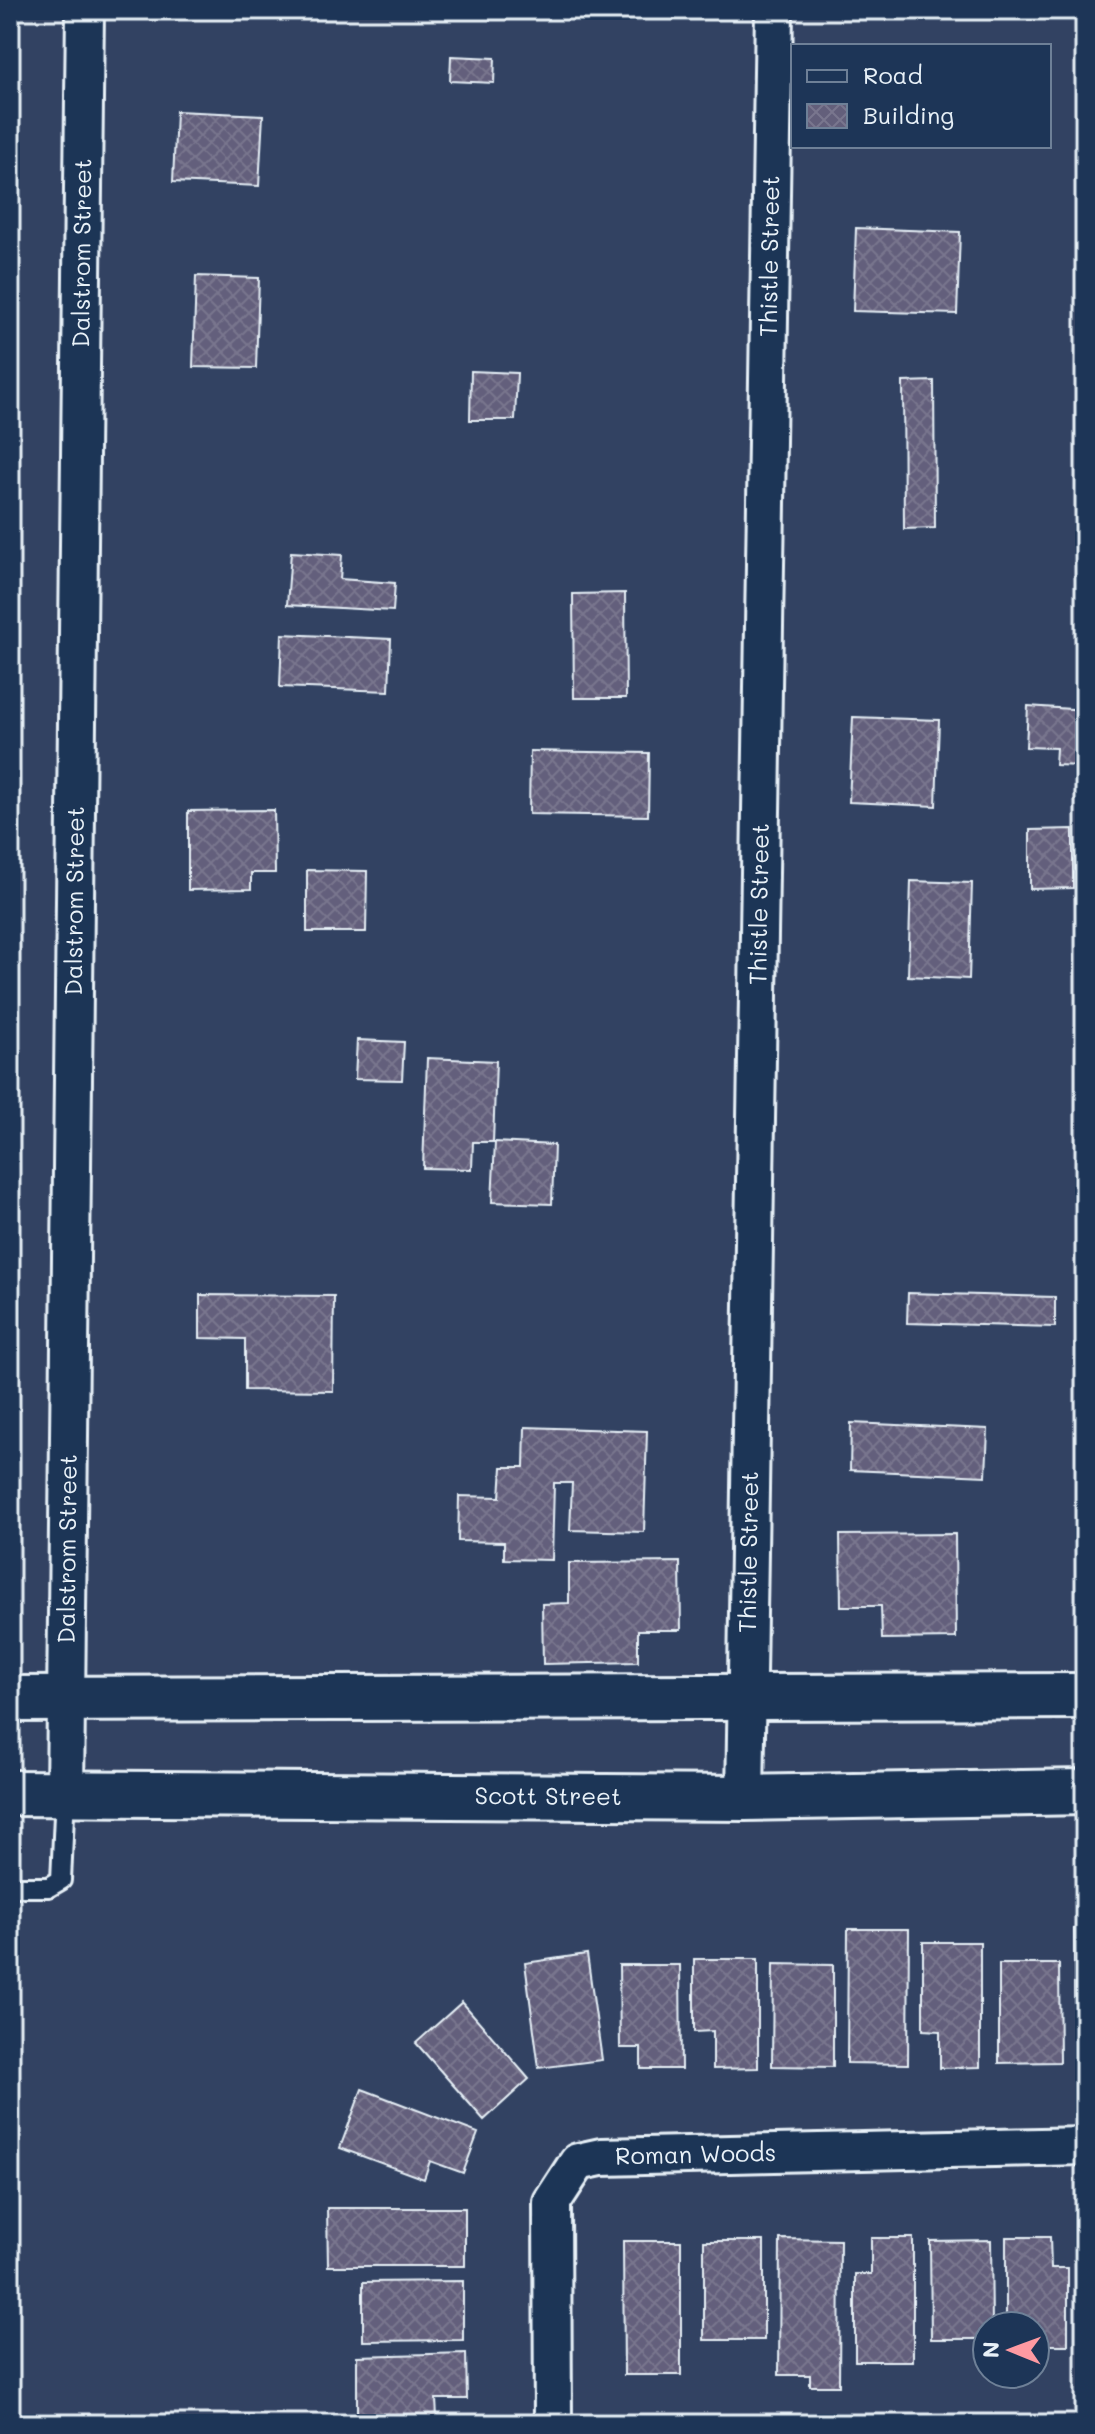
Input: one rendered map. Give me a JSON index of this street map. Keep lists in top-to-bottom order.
{
  "streets": {
    "main road": ["Scott Street"],
    "street": ["Dalstrom Street", "Thistle Street", "Roman Woods"]
  },
  "crossings": [
    ["Dalstrom Street", "Scott Street"],
    ["Thistle Street", "Scott Street"]
  ],
  "legend": ["Road", "Building"],
  "north": "left"
}
